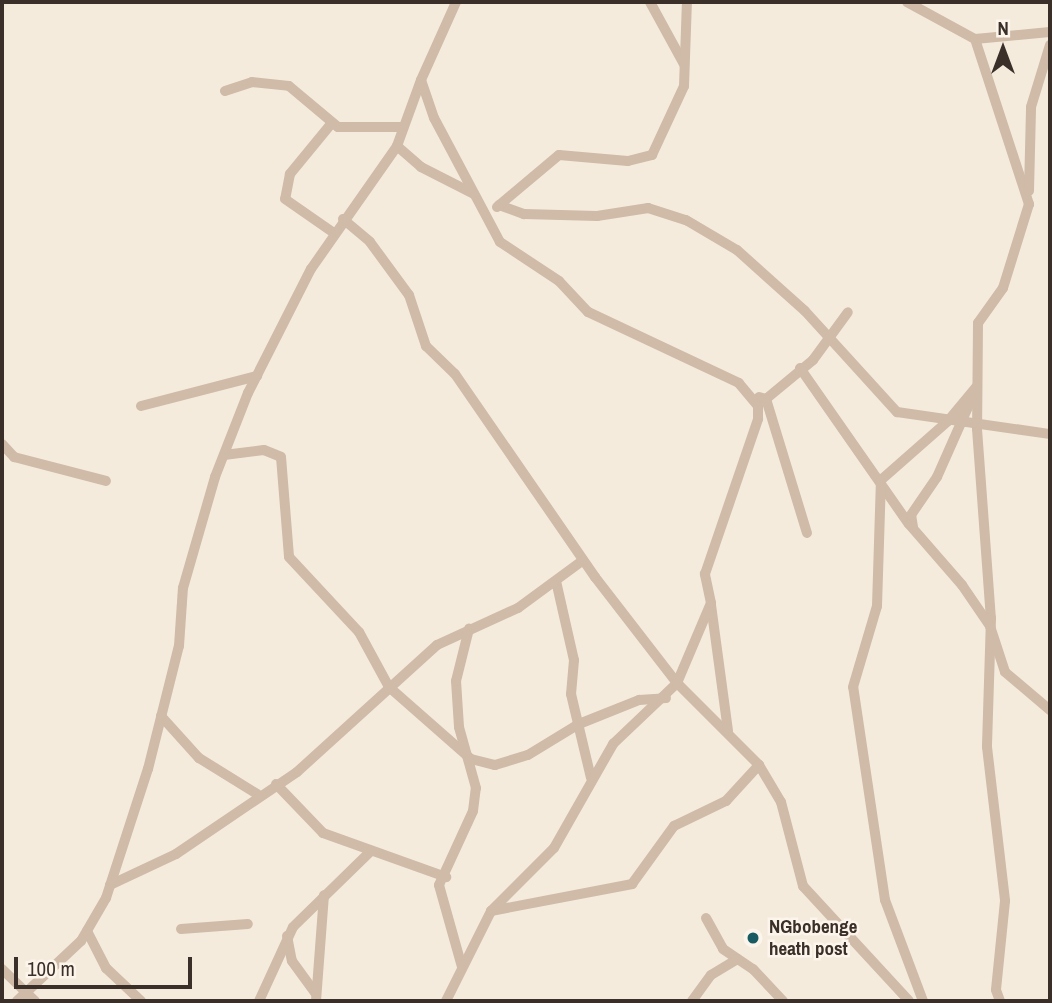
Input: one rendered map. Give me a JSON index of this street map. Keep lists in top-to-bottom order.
{
  "places": ["NGbobenge heath post"],
  "scale_bar": "100 m",
  "north": "top"
}
